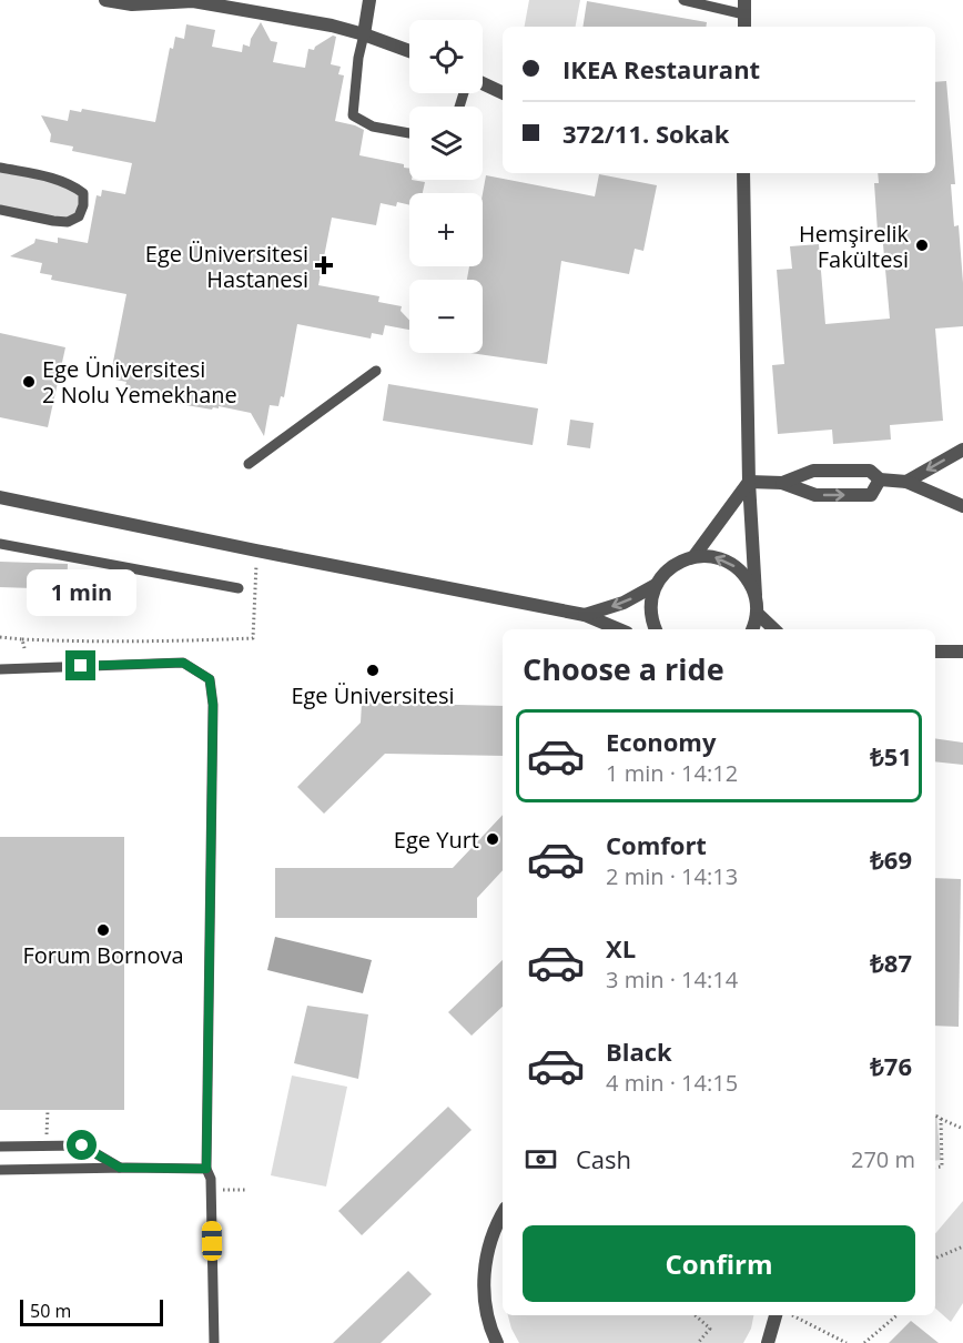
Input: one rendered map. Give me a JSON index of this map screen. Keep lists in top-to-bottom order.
{
  "places": {
    "other": [
      "Hemşirelik Fakültesi",
      "Ege Üniversitesi 2 Nolu Yemekhane",
      "Ege Üniversitesi",
      "Ege Yurt",
      "Forum Bornova"
    ],
    "health": ["Ege Üniversitesi Hastanesi"]
  },
  "scale_bar": "50 m",
  "page": {
    "map_buttons": ["+", "−"],
    "banner": ["IKEA Restaurant", "372/11. Sokak"],
    "bubble": "1 min",
    "heading": "Choose a ride",
    "list": [
      {
        "name": "Economy",
        "note": "1 min · 14:12",
        "value": "₺51"
      },
      {
        "name": "Comfort",
        "note": "2 min · 14:13",
        "value": "₺69"
      },
      {
        "name": "XL",
        "note": "3 min · 14:14",
        "value": "₺87"
      },
      {
        "name": "Black",
        "note": "4 min · 14:15",
        "value": "₺76"
      }
    ],
    "pay": ["Cash", "270 m"],
    "buttons": "Confirm",
    "scale": "50 m"
  }
}
